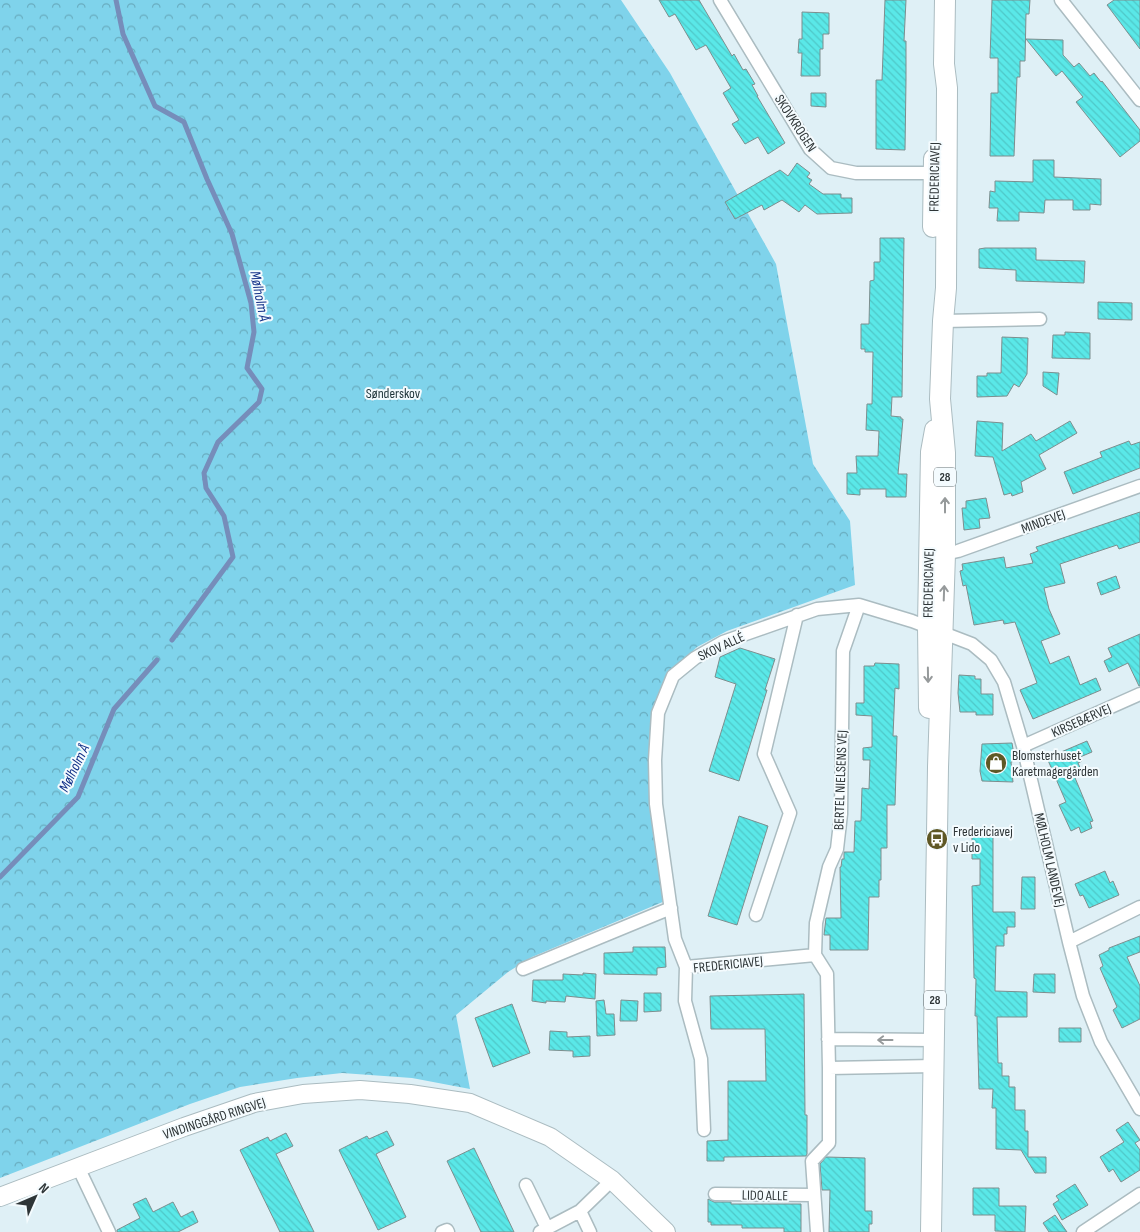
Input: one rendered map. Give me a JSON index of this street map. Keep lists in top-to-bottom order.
{
  "streets": {
    "main road": ["FREDERICIAVEJ", "28"],
    "street": [
      "SKOVKROGEN",
      "MINDEVEJ",
      "SKOV ALLÉ",
      "KIRSEBÆRVEJ",
      "BERTEL NIELSENS VEJ",
      "MØLHOLM LANDEVEJ",
      "VINDINGGÅRD RINGVEJ",
      "LIDO ALLE"
    ]
  },
  "crossings": [
    ["SKOVKROGEN", "FREDERICIAVEJ"],
    ["FREDERICIAVEJ", "MINDEVEJ"],
    ["FREDERICIAVEJ", "SKOV ALLÉ"],
    ["FREDERICIAVEJ", "BERTEL NIELSENS VEJ"],
    ["FREDERICIAVEJ", "MØLHOLM LANDEVEJ"],
    ["SKOV ALLÉ", "BERTEL NIELSENS VEJ"],
    ["SKOV ALLÉ", "MØLHOLM LANDEVEJ"],
    ["KIRSEBÆRVEJ", "MØLHOLM LANDEVEJ"]
  ],
  "water": ["Mølholm Å"],
  "parks": ["Sønderskov"],
  "places": {
    "shop": ["Blomsterhuset Karetmagergården"],
    "bus stop": ["Fredericiavej v Lido"]
  },
  "north": "top right"
}
